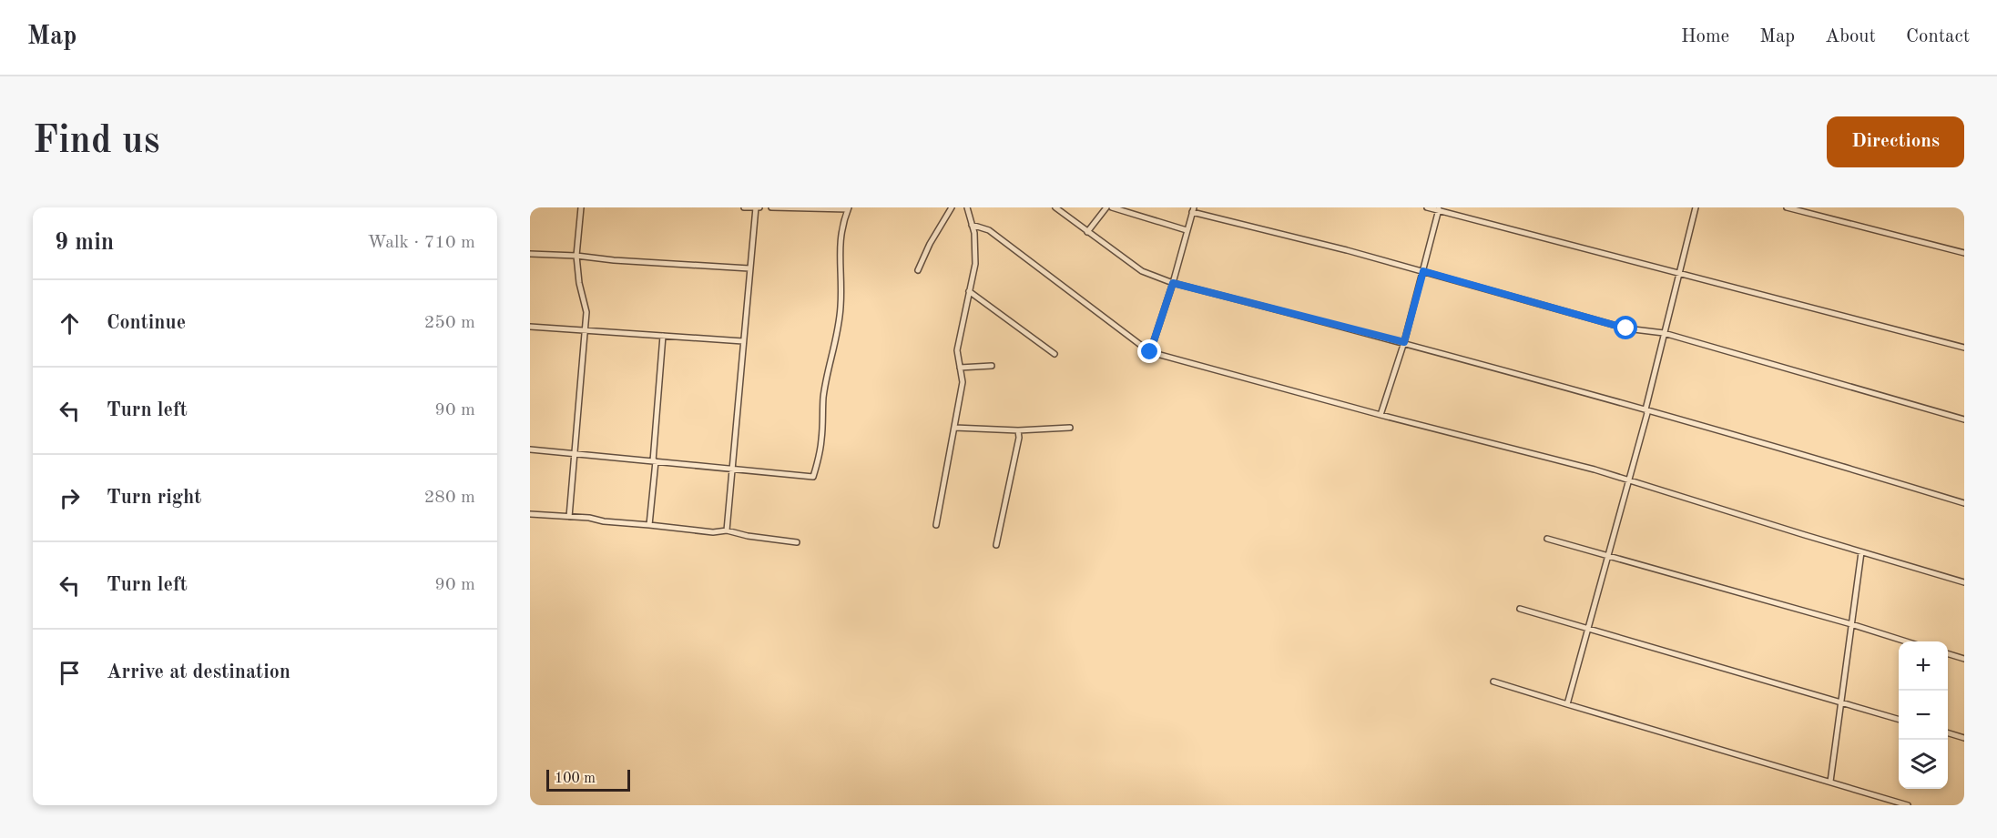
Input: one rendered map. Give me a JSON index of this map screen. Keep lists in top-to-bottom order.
{
  "scale_bar": "100 m",
  "page": {
    "header": "Map",
    "nav": [
      "Home",
      "Map",
      "About",
      "Contact"
    ],
    "buttons": "Directions",
    "title": "Find us",
    "heading": ["9 min", "Walk · 710 m"],
    "list": [
      ["Continue", "250 m"],
      ["Turn left", "90 m"],
      ["Turn right", "280 m"],
      ["Turn left", "90 m"],
      "Arrive at destination"
    ],
    "map_buttons": ["+", "−"],
    "scale": "100 m"
  }
}
